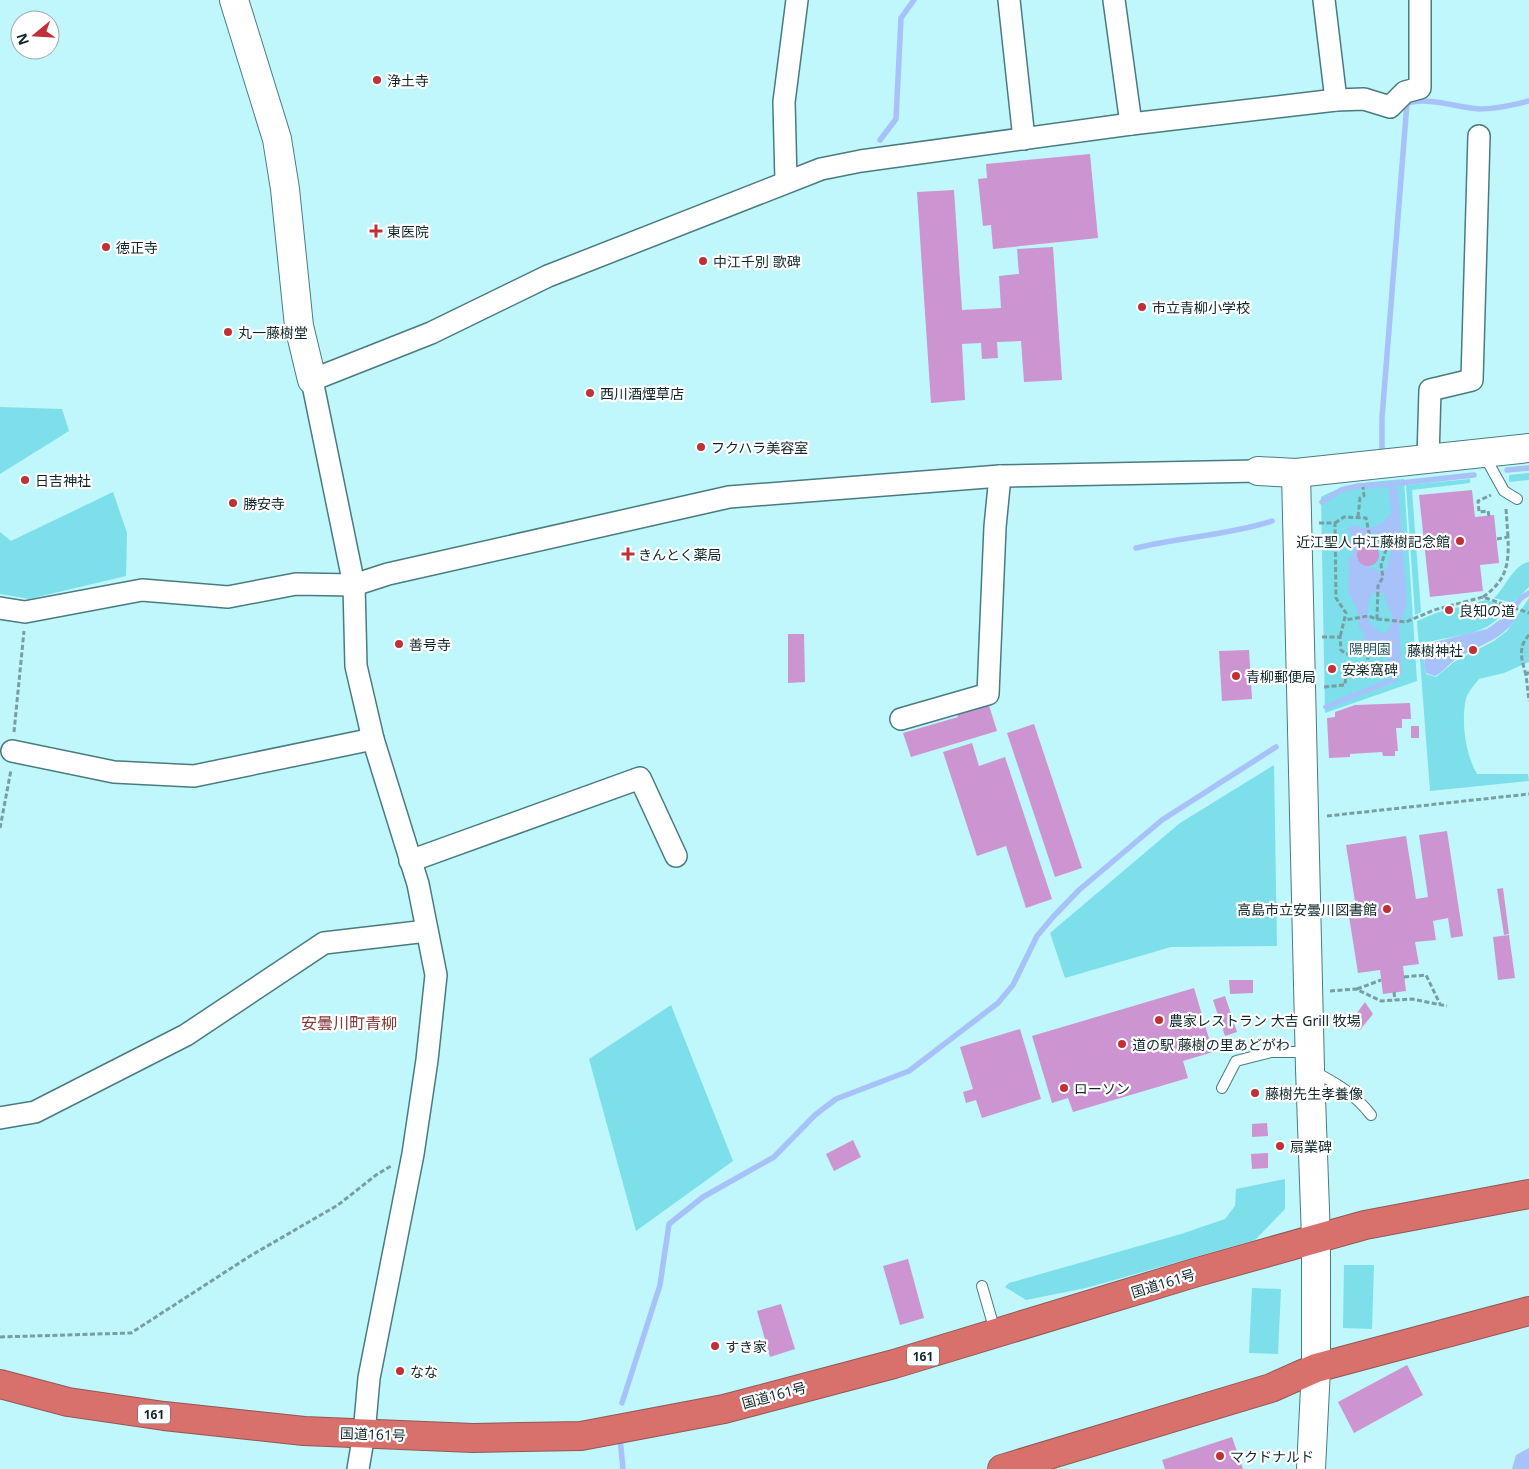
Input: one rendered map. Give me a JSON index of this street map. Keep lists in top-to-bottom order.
{
  "streets": {
    "highway": ["国道161号", "161"]
  },
  "districts": ["安曇川町青柳"],
  "parks": ["陽明園"],
  "places": {
    "other": [
      "浄土寺",
      "徳正寺",
      "中江千別 歌碑",
      "市立青柳小学校",
      "丸一藤樹堂",
      "西川酒煙草店",
      "フクハラ美容室",
      "日吉神社",
      "勝安寺",
      "近江聖人中江藤樹記念館",
      "良知の道",
      "善号寺",
      "藤樹神社",
      "安楽窩碑",
      "青柳郵便局",
      "高島市立安曇川図書館",
      "農家レストラン 大吉 Grill 牧場",
      "道の駅 藤樹の里あどがわ",
      "ローソン",
      "藤樹先生孝養像",
      "扇業碑",
      "すき家",
      "なな",
      "マクドナルド"
    ],
    "health": ["東医院", "きんとく薬局"]
  },
  "north": "left"
}
